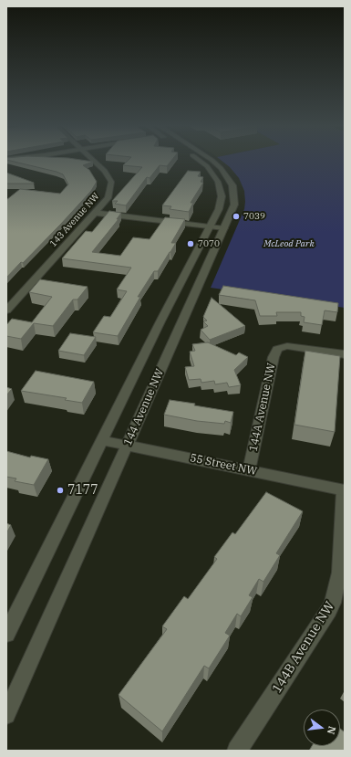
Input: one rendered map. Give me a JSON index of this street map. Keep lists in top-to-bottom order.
{
  "streets": {
    "street": [
      "143 Avenue NW",
      "144 Avenue NW",
      "144A Avenue NW",
      "55 Street NW",
      "144B Avenue NW"
    ]
  },
  "crossings": [
    ["144 Avenue NW", "55 Street NW"],
    ["144A Avenue NW", "55 Street NW"],
    ["55 Street NW", "144B Avenue NW"]
  ],
  "parks": ["McLeod Park"],
  "places": ["7039", "7070", "7177"],
  "north": "right"
}
